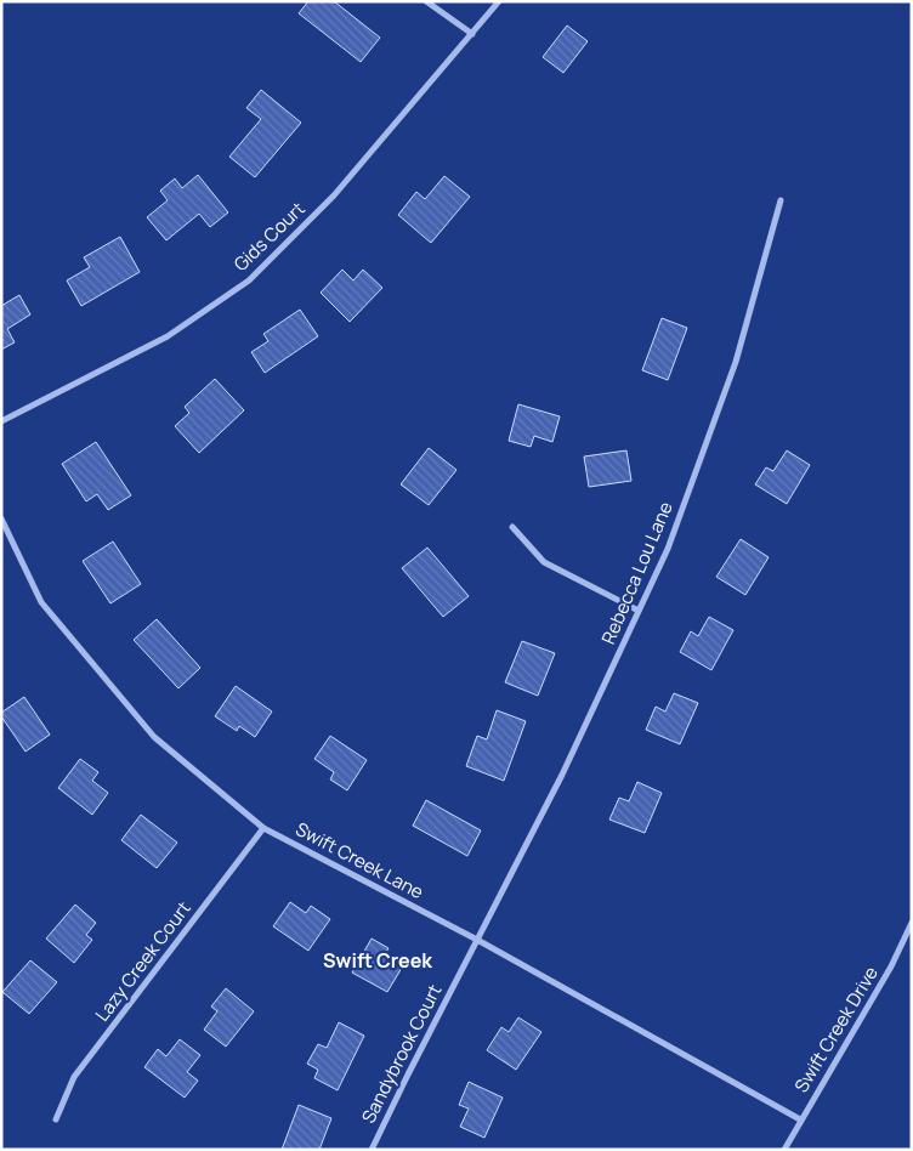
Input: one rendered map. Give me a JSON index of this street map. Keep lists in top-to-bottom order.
{
  "streets": {
    "street": [
      "Gids Court",
      "Rebecca Lou Lane",
      "Swift Creek Lane",
      "Lazy Creek Court",
      "Swift Creek Drive",
      "Sandybrook Court"
    ]
  },
  "crossings": [
    ["Rebecca Lou Lane", "Swift Creek Lane"],
    ["Rebecca Lou Lane", "Sandybrook Court"],
    ["Swift Creek Lane", "Lazy Creek Court"],
    ["Swift Creek Lane", "Swift Creek Drive"],
    ["Swift Creek Lane", "Sandybrook Court"]
  ],
  "districts": ["Swift Creek"]
}
